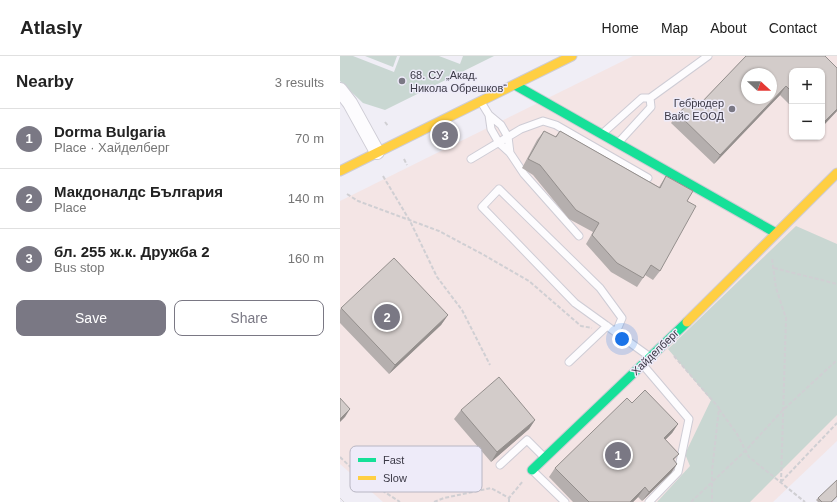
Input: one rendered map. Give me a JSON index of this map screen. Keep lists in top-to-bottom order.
{
  "streets": {
    "street": ["Хайделберг"]
  },
  "places": ["68. СУ „Акад. Никола Обрешков“", "Гебрюдер Вайс ЕООД"],
  "legend": ["Fast", "Slow"],
  "north": "right",
  "page": {
    "header": "Atlasly",
    "nav": [
      "Home",
      "Map",
      "About",
      "Contact"
    ],
    "heading": ["Nearby", "3 results"],
    "map_buttons": ["+", "−"],
    "list": [
      {
        "mark": "1",
        "name": "Dorma Bulgaria",
        "note": "Place · Хайделберг",
        "value": "70 m"
      },
      {
        "mark": "2",
        "name": "Макдоналдс България",
        "note": "Place",
        "value": "140 m"
      },
      {
        "mark": "3",
        "name": "бл. 255 ж.к. Дружба 2",
        "note": "Bus stop",
        "value": "160 m"
      }
    ],
    "pins": ["3", "2", "1"],
    "buttons": ["Save", "Share"]
  }
}
